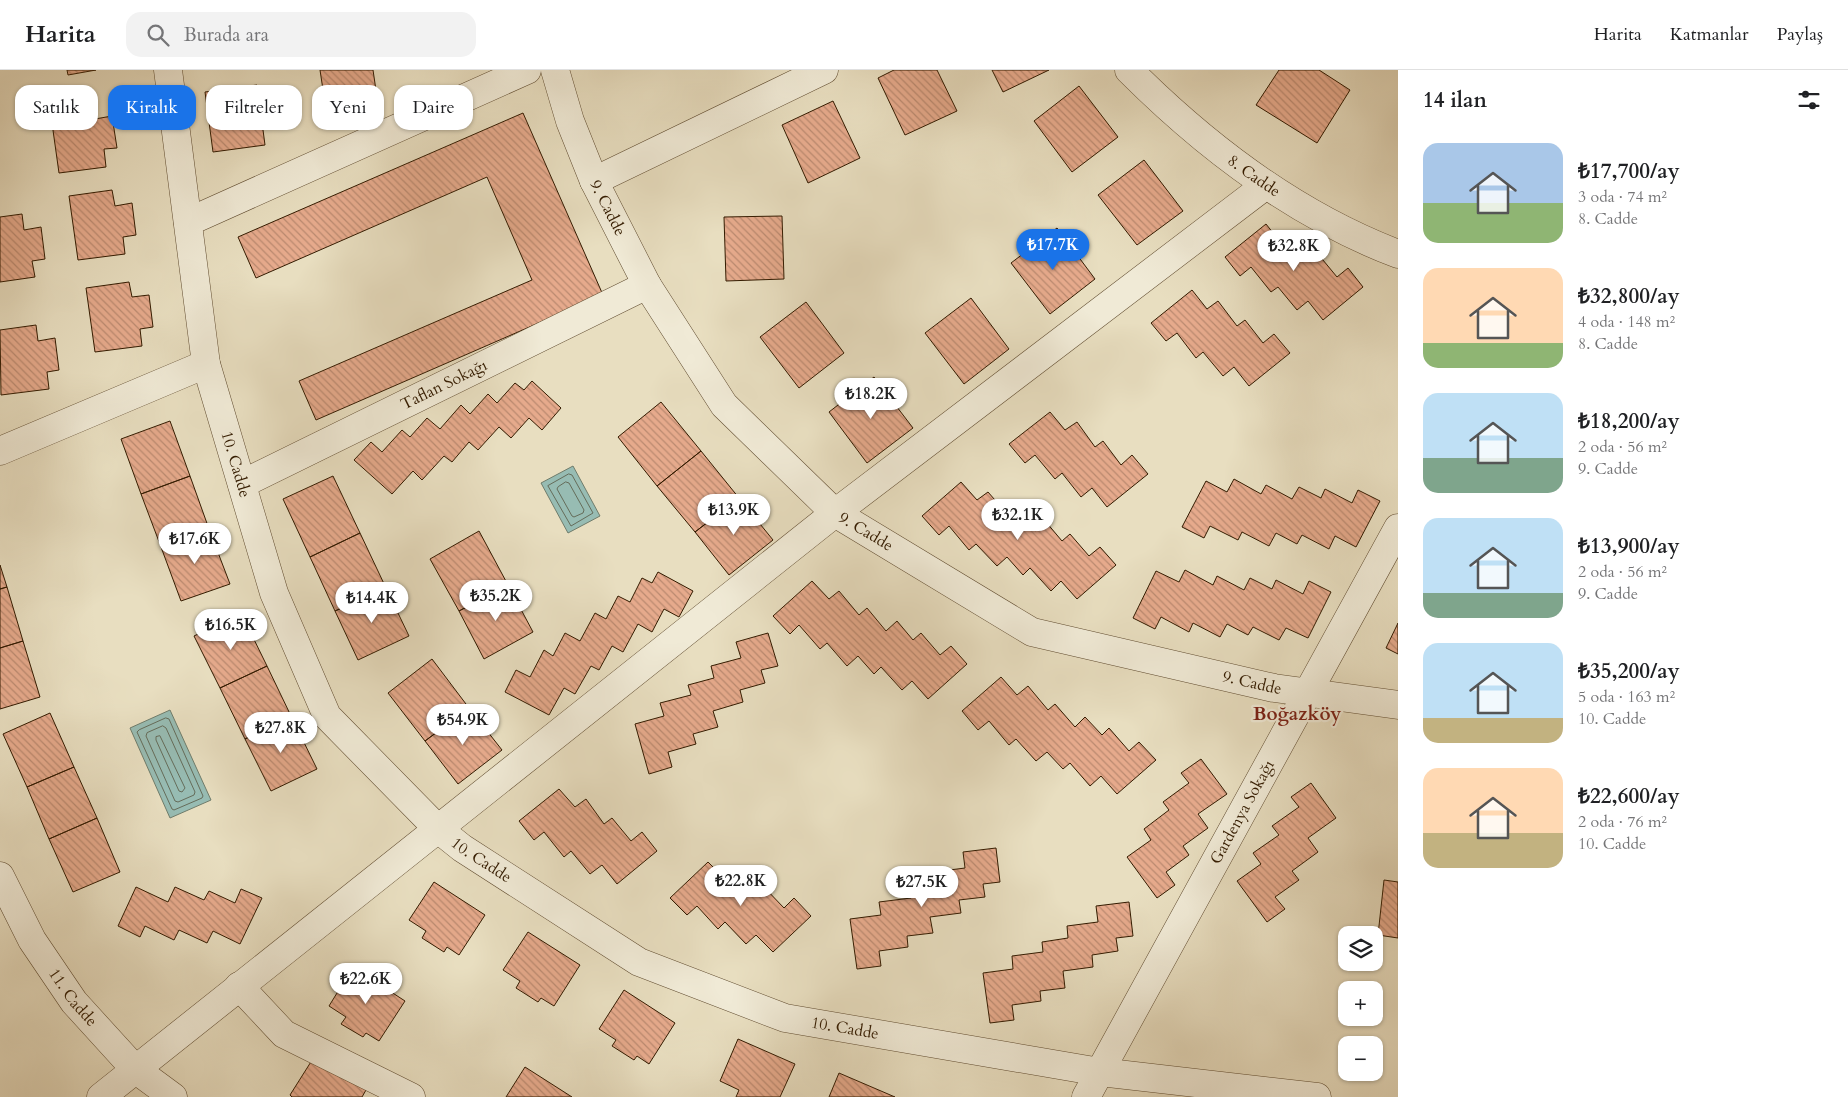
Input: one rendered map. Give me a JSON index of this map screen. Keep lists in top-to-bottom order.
{
  "streets": {
    "street": [
      "8. Cadde",
      "9. Cadde",
      "Taflan Sokağı",
      "10. Cadde",
      "Gardenya Sokağı",
      "11. Cadde"
    ]
  },
  "crossings": [
    ["9. Cadde", "Taflan Sokağı"],
    ["9. Cadde", "Gardenya Sokağı"],
    ["Taflan Sokağı", "10. Cadde"],
    ["10. Cadde", "Gardenya Sokağı"]
  ],
  "districts": ["Boğazköy"],
  "page": {
    "header": "Harita",
    "search": "Burada ara",
    "nav": ["Harita", "Katmanlar", "Paylaş"],
    "heading": "14 ilan",
    "chip": [
      "Satılık",
      "Kiralık",
      "Filtreler",
      "Yeni",
      "Daire"
    ],
    "list": [
      {
        "name": "₺17,700/ay",
        "note": "3 oda · 74 m² · 8. Cadde"
      },
      {
        "name": "₺32,800/ay",
        "note": "4 oda · 148 m² · 8. Cadde"
      },
      {
        "name": "₺18,200/ay",
        "note": "2 oda · 56 m² · 9. Cadde"
      },
      {
        "name": "₺13,900/ay",
        "note": "2 oda · 56 m² · 9. Cadde"
      },
      {
        "name": "₺35,200/ay",
        "note": "5 oda · 163 m² · 10. Cadde"
      },
      {
        "name": "₺22,600/ay",
        "note": "2 oda · 76 m² · 10. Cadde"
      }
    ],
    "price": [
      "₺17.7K",
      "₺32.8K",
      "₺18.2K",
      "₺13.9K",
      "₺32.1K",
      "₺17.6K",
      "₺35.2K",
      "₺14.4K",
      "₺16.5K",
      "₺54.9K",
      "₺27.8K",
      "₺22.8K",
      "₺27.5K",
      "₺22.6K"
    ],
    "map_buttons": ["+", "−"]
  }
}
